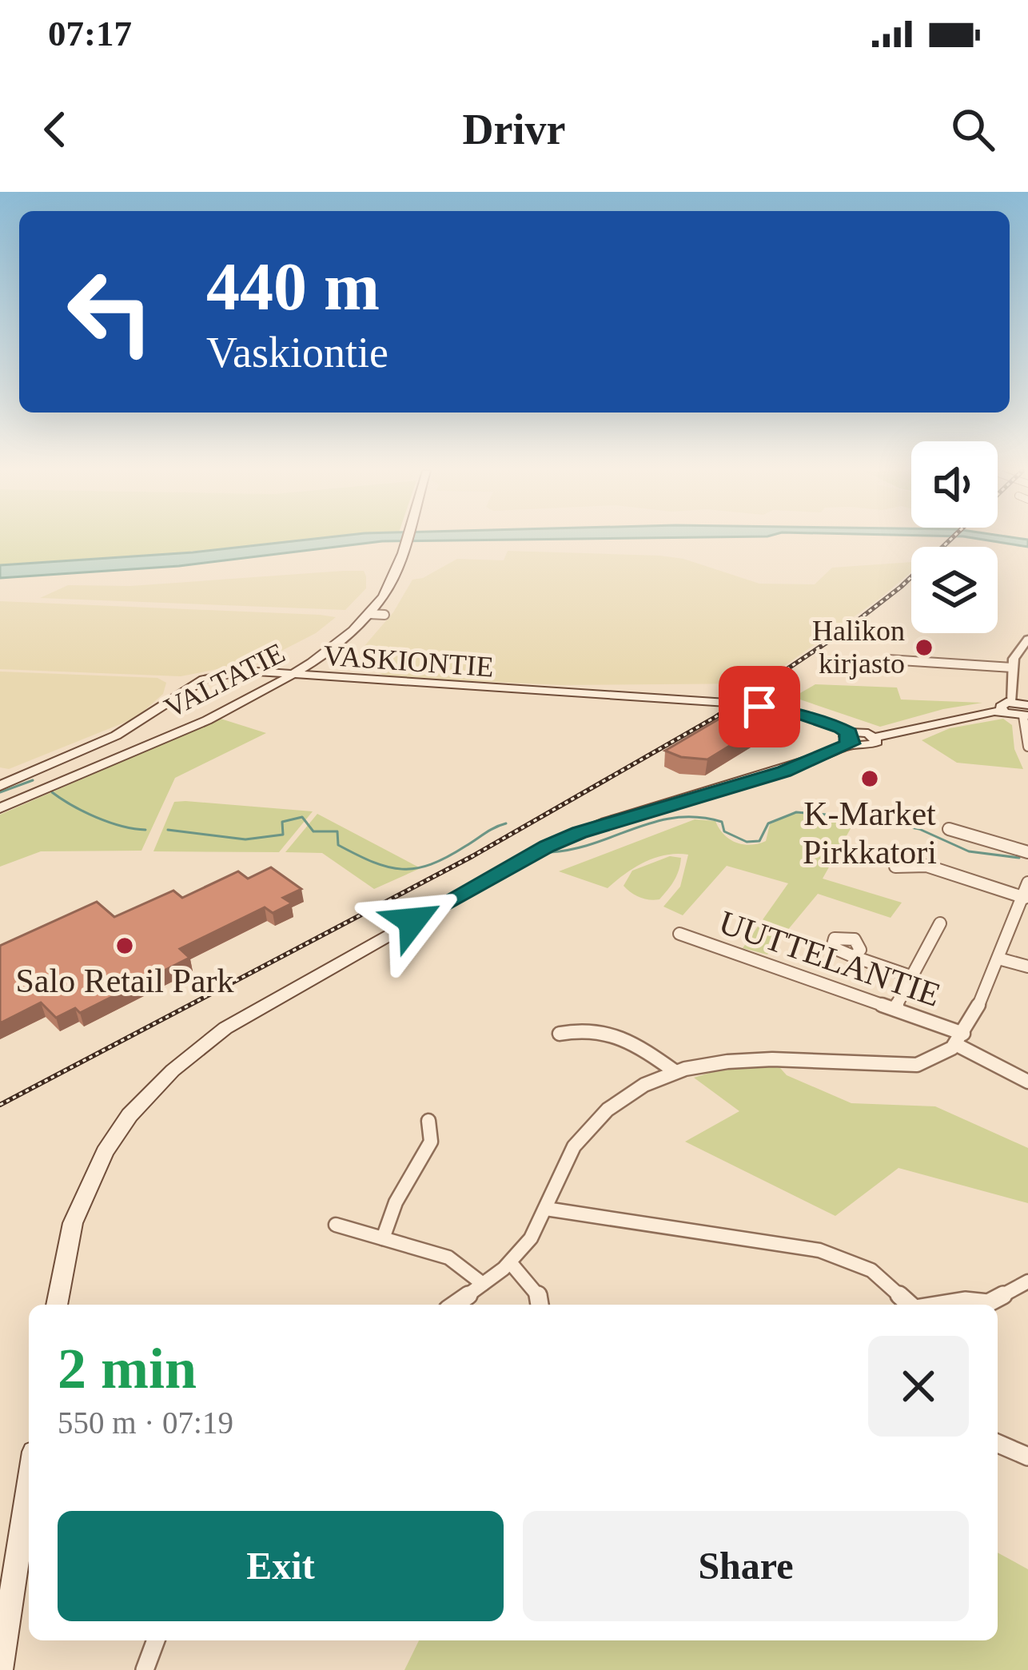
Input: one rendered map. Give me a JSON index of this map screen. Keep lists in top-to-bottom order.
{
  "streets": {
    "main road": ["VASKIONTIE", "VALTATIE"],
    "street": ["UUTTELANTIE"]
  },
  "crossings": [
    ["VASKIONTIE", "VALTATIE"]
  ],
  "places": ["Halikon kirjasto", "K-Market Pirkkatori", "Salo Retail Park"],
  "page": {
    "status": "07:17",
    "header": "Drivr",
    "turn": ["440 m", "Vaskiontie"],
    "heading": ["2 min", "550 m · 07:19"],
    "buttons": ["Exit", "Share"]
  }
}
